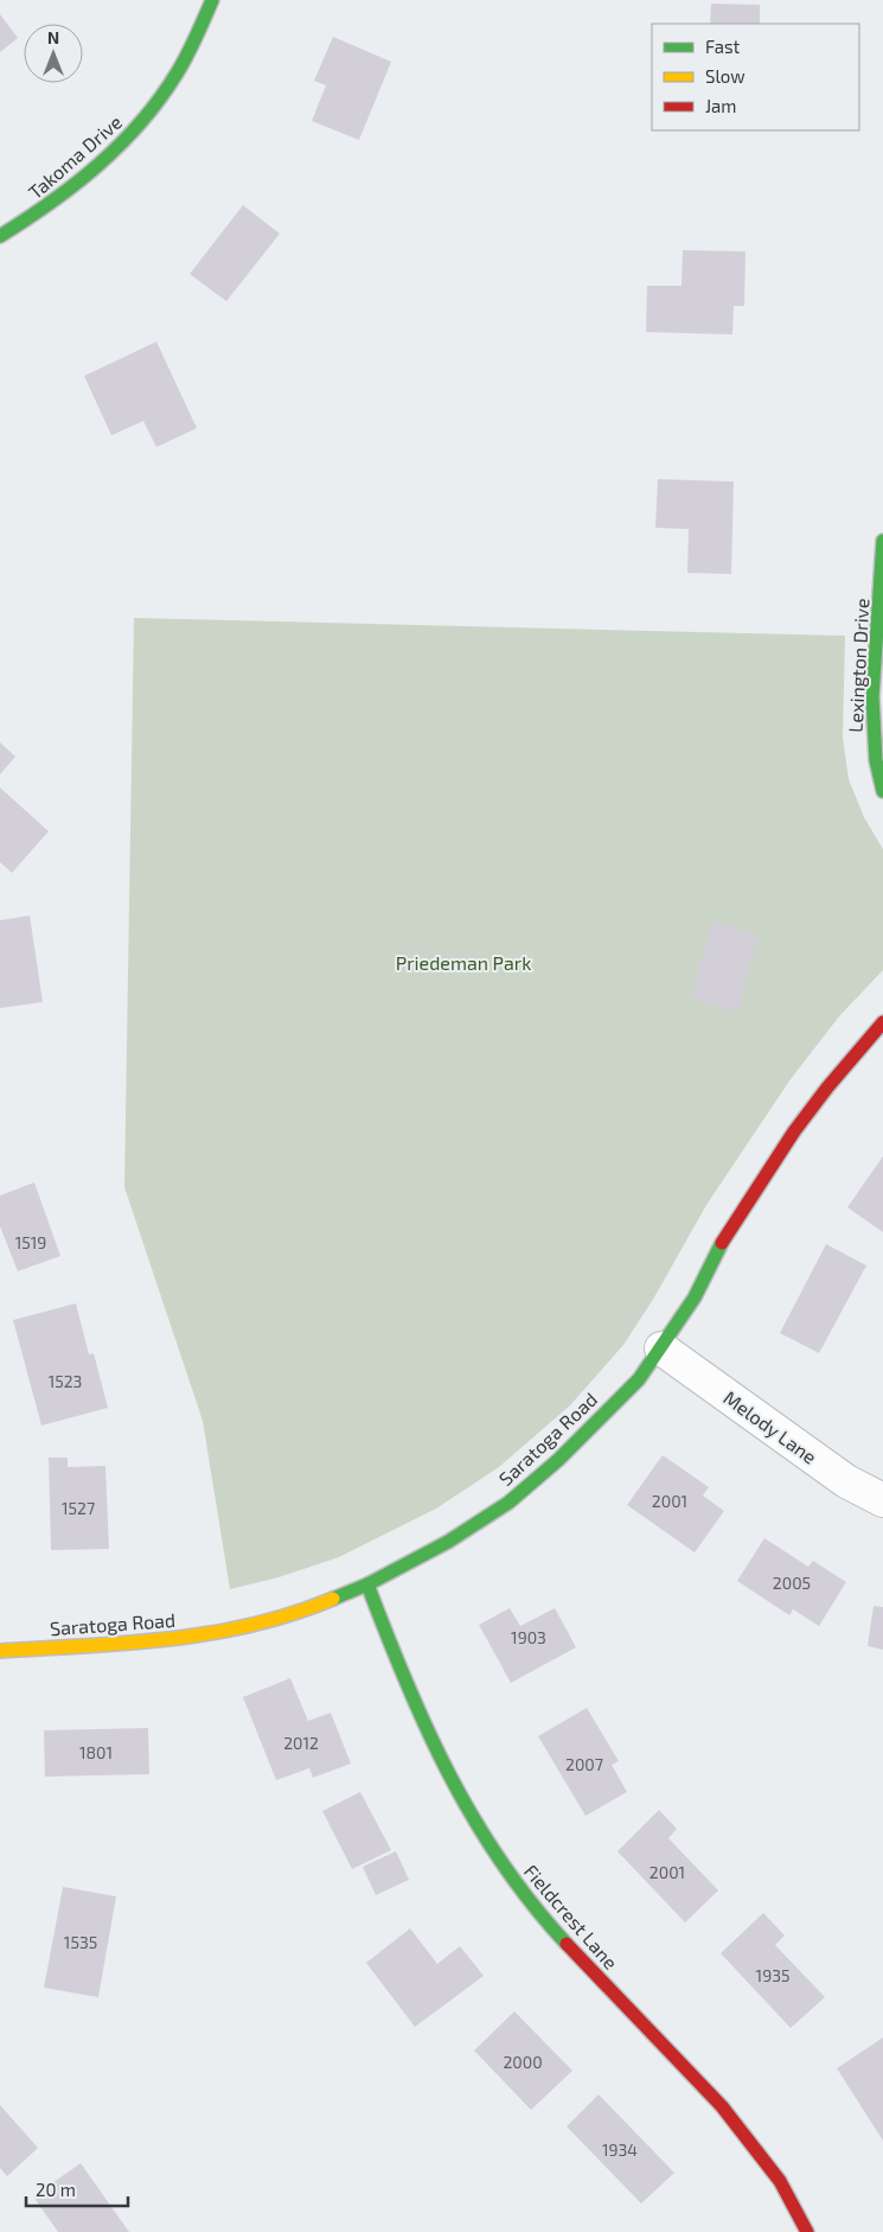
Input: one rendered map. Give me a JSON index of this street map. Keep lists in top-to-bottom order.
{
  "streets": {
    "street": [
      "Takoma Drive",
      "Lexington Drive",
      "Melody Lane",
      "Saratoga Road",
      "Fieldcrest Lane"
    ]
  },
  "crossings": [
    ["Melody Lane", "Saratoga Road"],
    ["Saratoga Road", "Fieldcrest Lane"]
  ],
  "parks": ["Priedeman Park"],
  "house_numbers": [
    "1519",
    "1523",
    "2001",
    "1527",
    "2005",
    "1903",
    "2012",
    "1801",
    "2007",
    "2001",
    "1535",
    "1935",
    "2000",
    "1934"
  ],
  "legend": ["Fast", "Slow", "Jam"],
  "scale_bar": "20 m",
  "north": "top"
}
